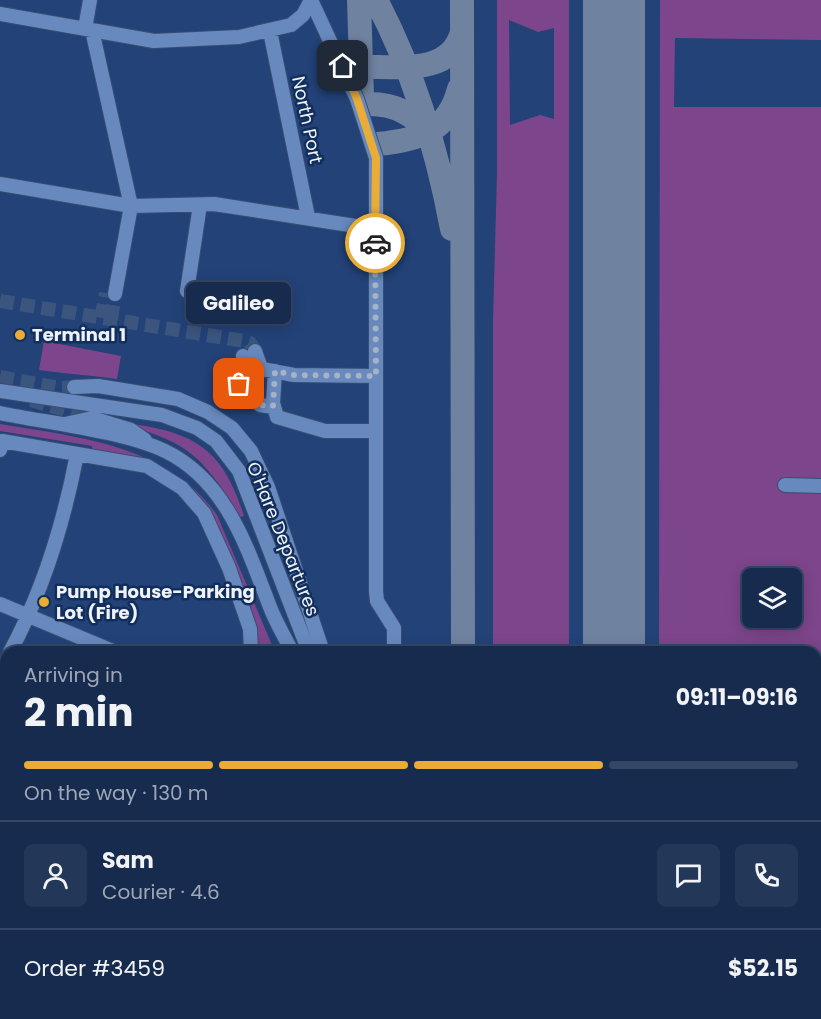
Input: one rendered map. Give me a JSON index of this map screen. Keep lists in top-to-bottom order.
{
  "streets": {
    "street": ["North Port", "O'Hare Departures"]
  },
  "places": ["Terminal 1", "Galileo", "Pump House-Parking Lot (Fire)"],
  "page": {
    "bubble": "Galileo",
    "heading": ["2 min", "Arriving in", "09:11–09:16"],
    "panel": [
      "Sam",
      "Courier · 4.6",
      "Order #3459",
      "$52.15"
    ],
    "bar": "On the way · 130 m"
  }
}
